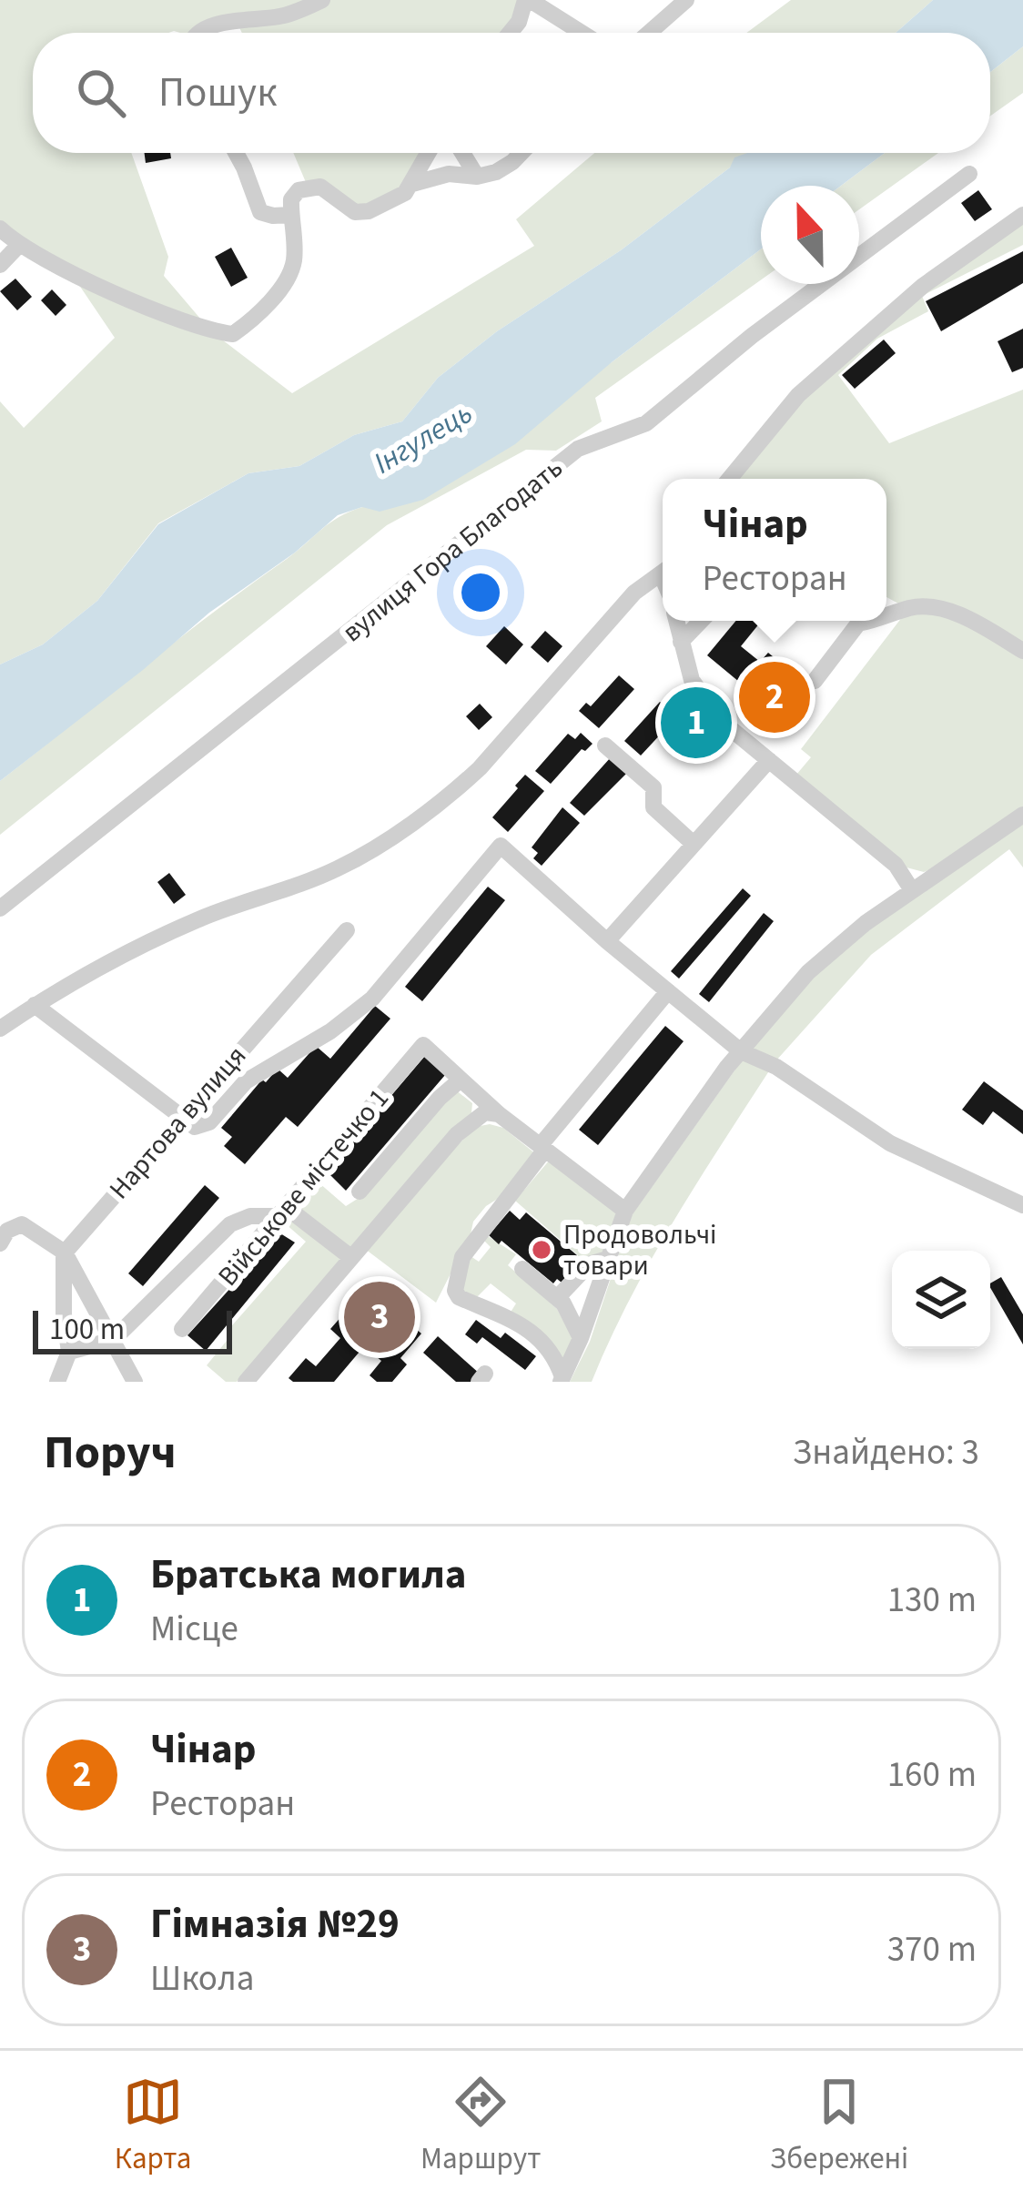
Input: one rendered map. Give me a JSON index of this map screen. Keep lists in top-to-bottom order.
{
  "streets": {
    "street": ["вулиця Гора Благодать", "Нартова вулиця", "Військове містечко 1"]
  },
  "water": ["Інгулець"],
  "places": ["Продовольчі товари"],
  "scale_bar": "100 m",
  "north": "top",
  "page": {
    "search": "Пошук",
    "popup": ["Чінар", "Ресторан"],
    "pins": ["2", "1", "3"],
    "scale": "100 m",
    "heading": ["Поруч", "Знайдено: 3"],
    "list": [
      {
        "mark": "1",
        "name": "Братська могила",
        "note": "Місце",
        "value": "130 m"
      },
      {
        "mark": "2",
        "name": "Чінар",
        "note": "Ресторан",
        "value": "160 m"
      },
      {
        "mark": "3",
        "name": "Гімназія №29",
        "note": "Школа",
        "value": "370 m"
      }
    ],
    "nav": ["Карта", "Маршрут", "Збережені"]
  }
}
